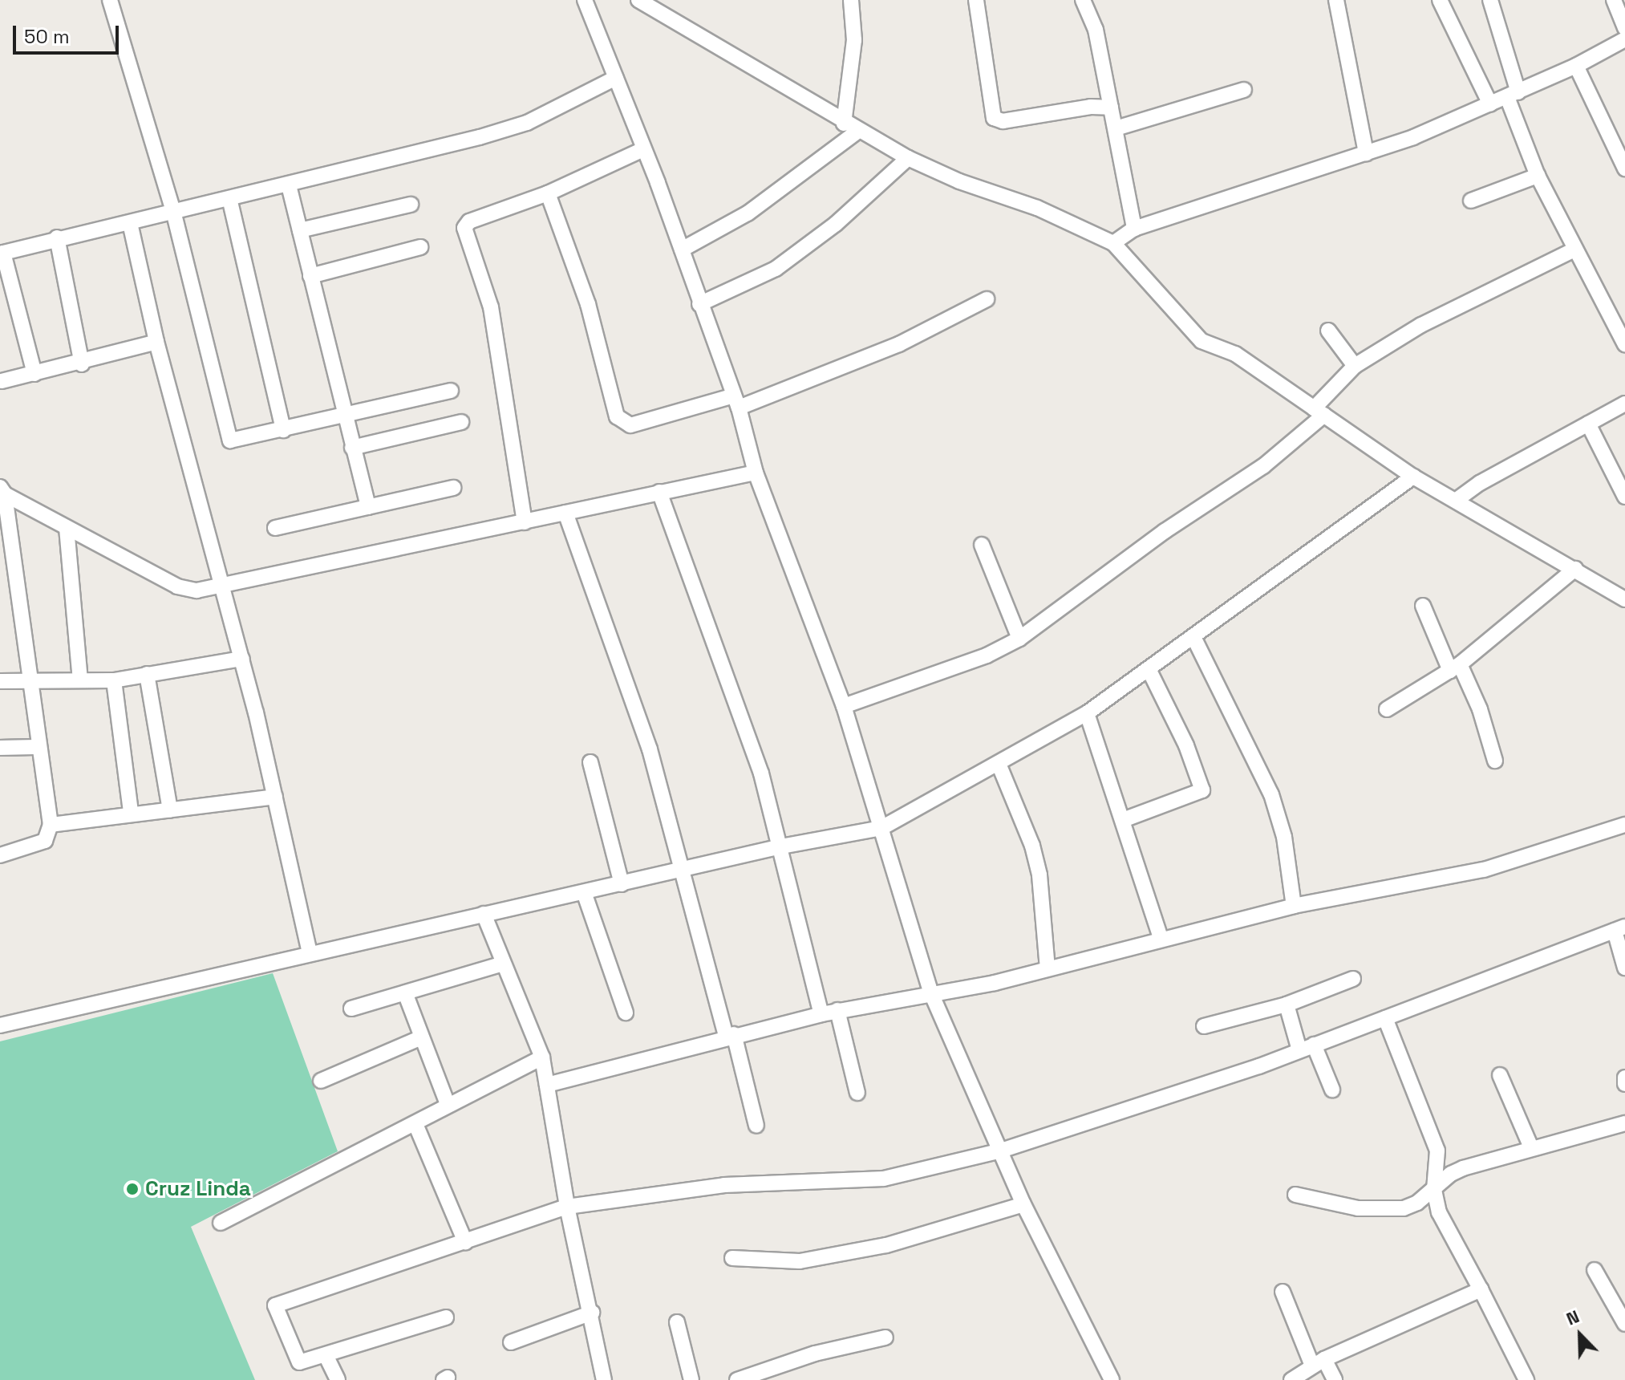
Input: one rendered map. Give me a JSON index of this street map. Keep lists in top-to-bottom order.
{
  "places": ["Cruz Linda"],
  "scale_bar": "50 m",
  "north": "top left"
}
